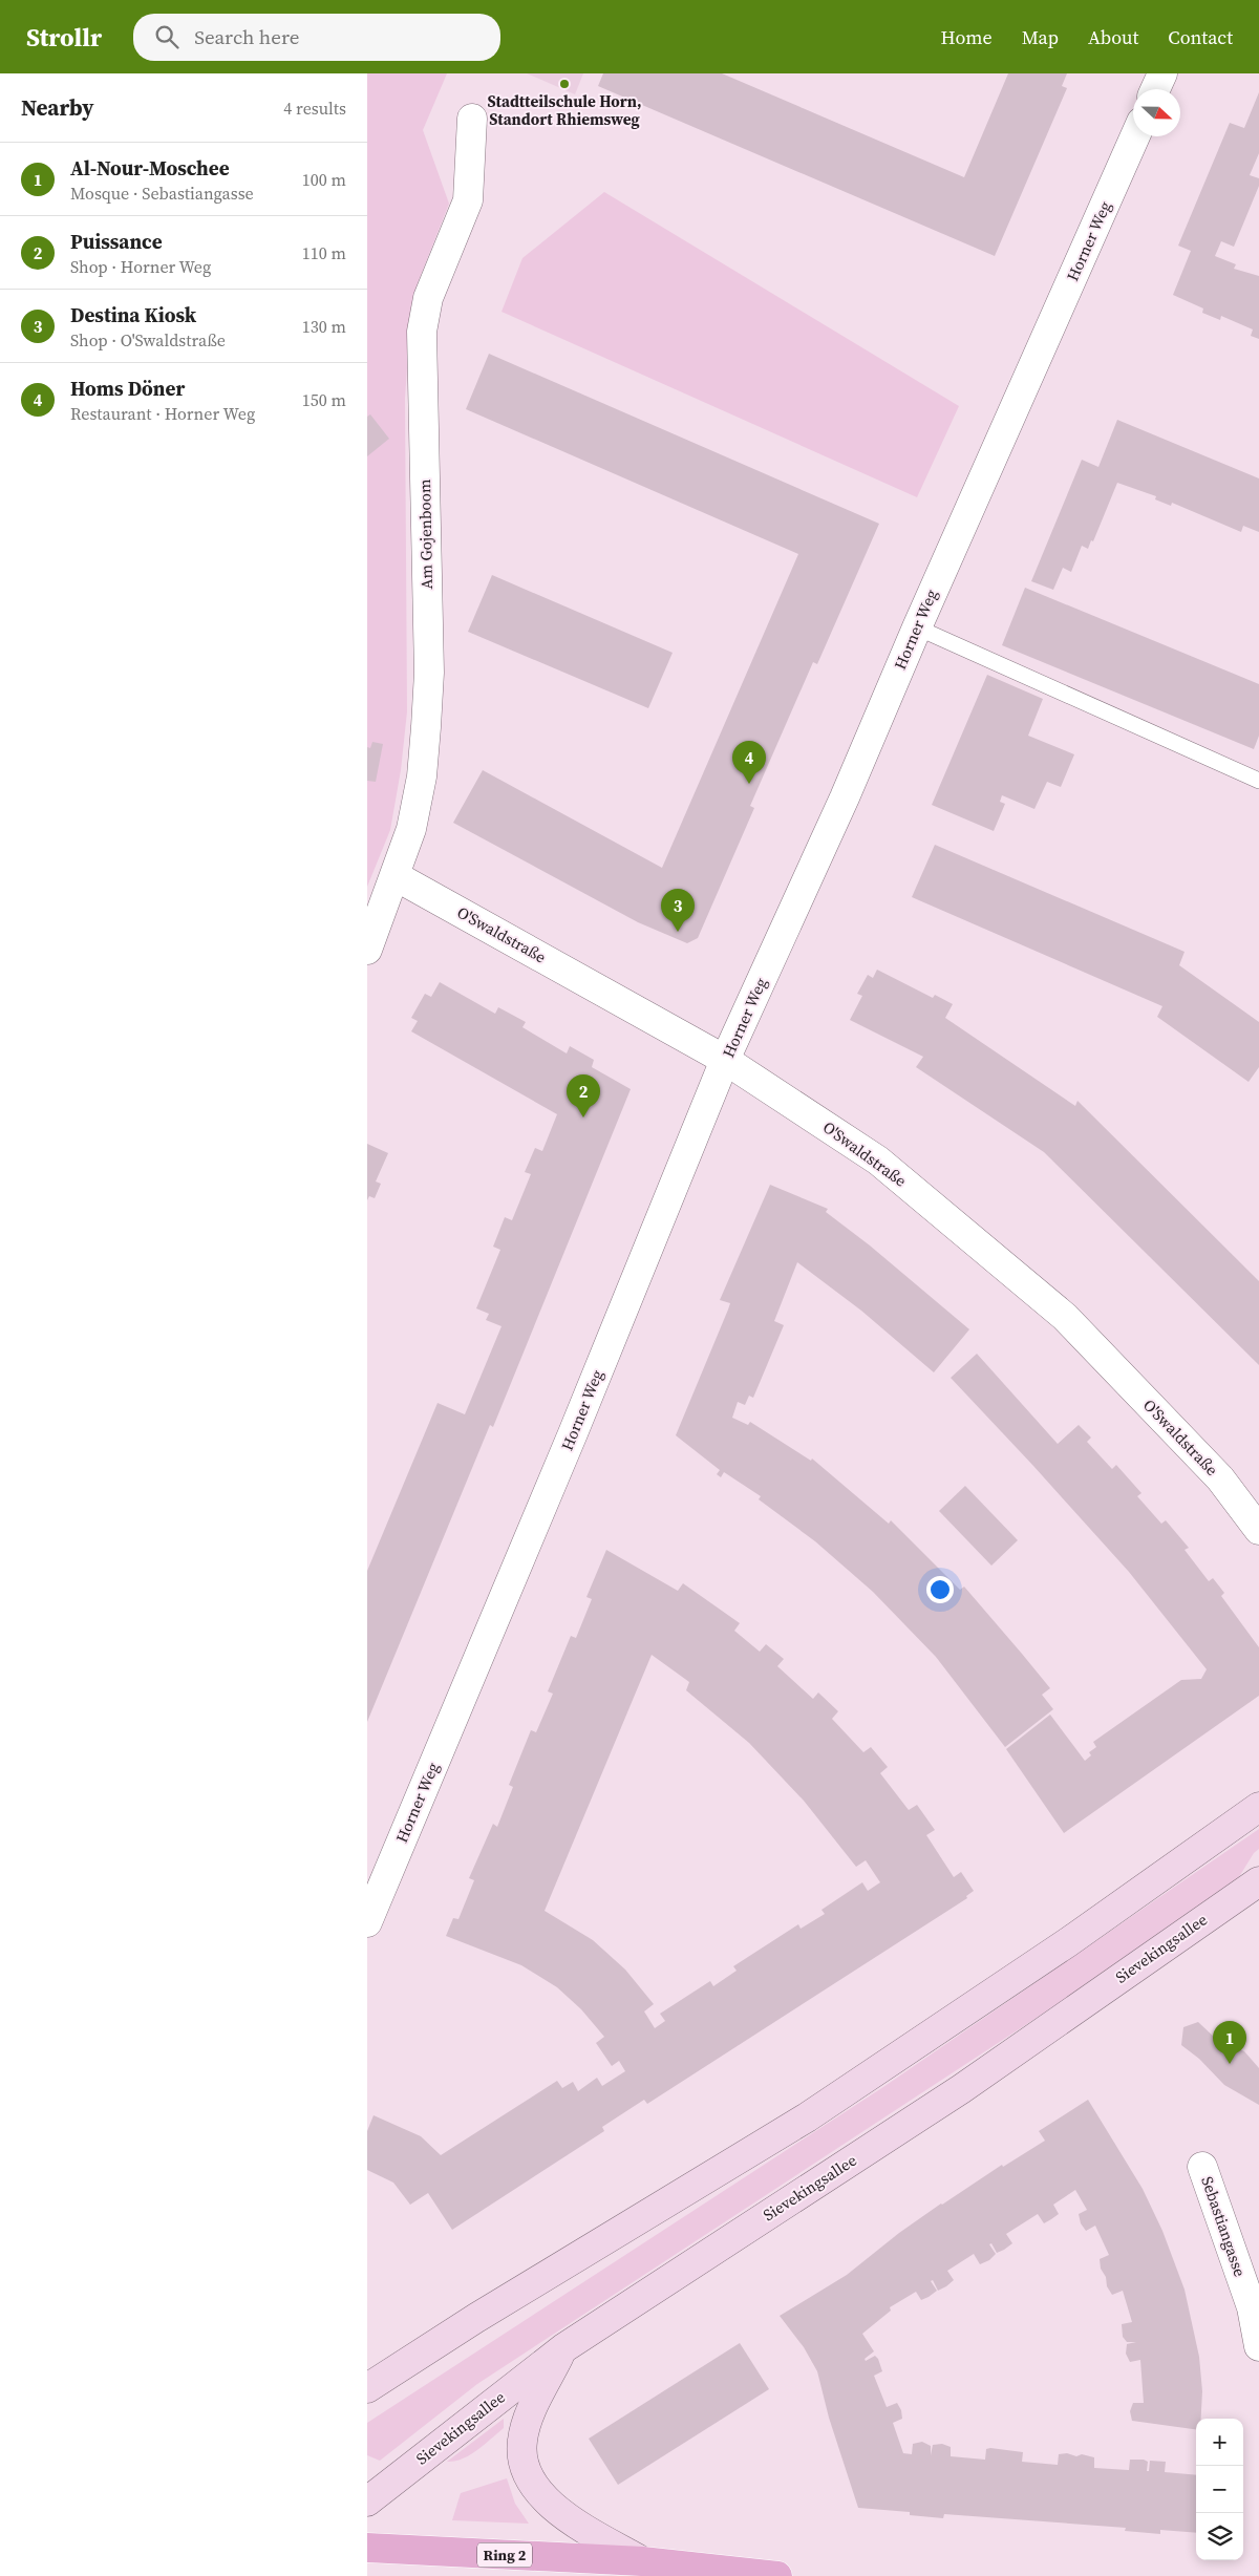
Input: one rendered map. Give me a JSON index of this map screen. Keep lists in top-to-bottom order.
{
  "streets": {
    "main road": ["Sievekingsallee", "Ring 2"],
    "street": [
      "Horner Weg",
      "Am Gojenboom",
      "O'Swaldstraße",
      "Sebastiangasse"
    ]
  },
  "crossings": [
    ["Horner Weg", "O'Swaldstraße"],
    ["Am Gojenboom", "O'Swaldstraße"]
  ],
  "places": ["Stadtteilschule Horn, Standort Rhiemsweg"],
  "north": "right",
  "page": {
    "header": "Strollr",
    "search": "Search here",
    "nav": [
      "Home",
      "Map",
      "About",
      "Contact"
    ],
    "heading": ["Nearby", "4 results"],
    "list": [
      {
        "mark": "1",
        "name": "Al-Nour-Moschee",
        "note": "Mosque · Sebastiangasse",
        "value": "100 m"
      },
      {
        "mark": "2",
        "name": "Puissance",
        "note": "Shop · Horner Weg",
        "value": "110 m"
      },
      {
        "mark": "3",
        "name": "Destina Kiosk",
        "note": "Shop · O'Swaldstraße",
        "value": "130 m"
      },
      {
        "mark": "4",
        "name": "Homs Döner",
        "note": "Restaurant · Horner Weg",
        "value": "150 m"
      }
    ],
    "pins": [
      "4",
      "3",
      "2",
      "1"
    ],
    "map_buttons": ["+", "−"]
  }
}
